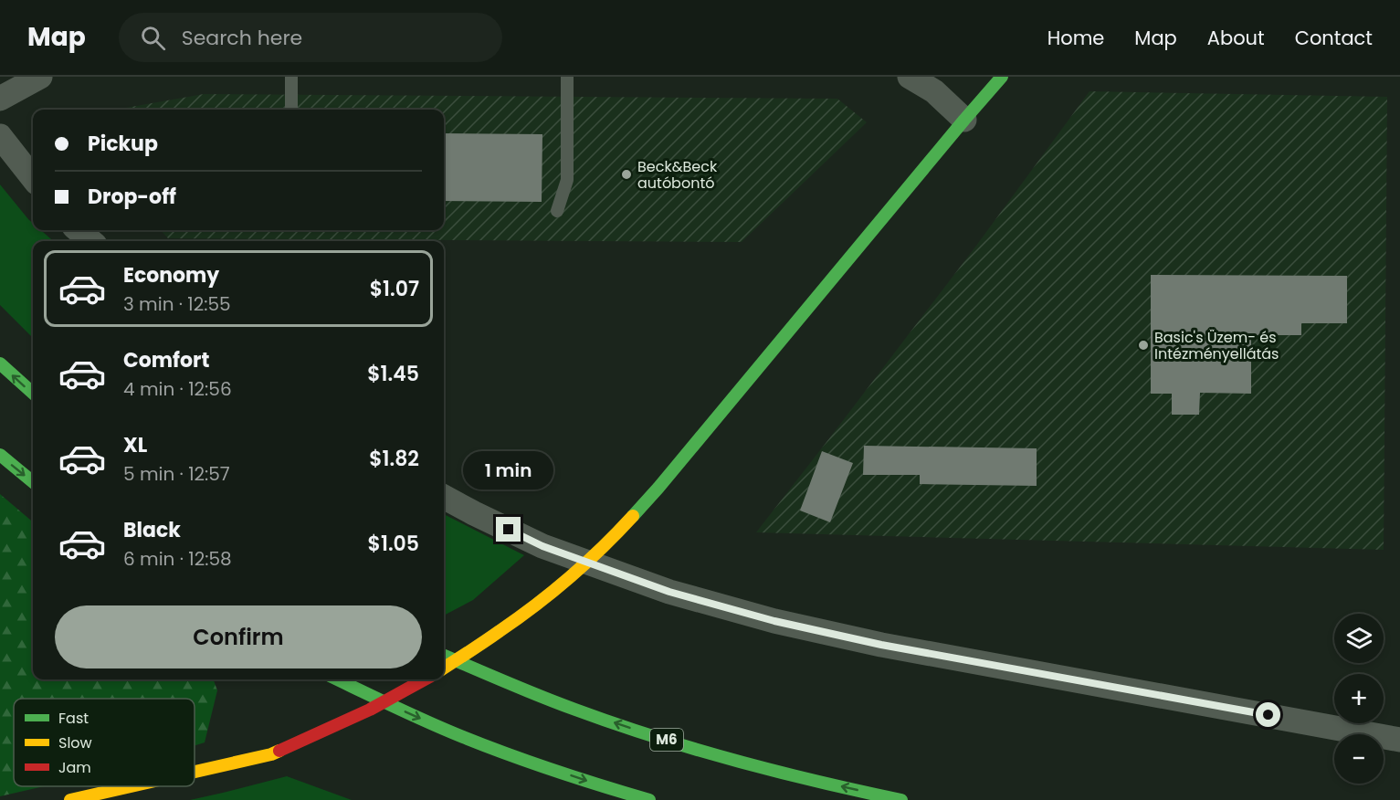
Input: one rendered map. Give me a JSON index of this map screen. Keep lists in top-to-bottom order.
{
  "streets": {
    "main road": ["M6"]
  },
  "places": ["Beck&Beck autóbontó", "Basic's Üzem- és Intézményellátás"],
  "legend": ["Fast", "Slow", "Jam"],
  "page": {
    "header": "Map",
    "search": "Search here",
    "nav": [
      "Home",
      "Map",
      "About",
      "Contact"
    ],
    "banner": ["Pickup", "Drop-off"],
    "list": [
      {
        "name": "Economy",
        "note": "3 min · 12:55",
        "value": "$1.07"
      },
      {
        "name": "Comfort",
        "note": "4 min · 12:56",
        "value": "$1.45"
      },
      {
        "name": "XL",
        "note": "5 min · 12:57",
        "value": "$1.82"
      },
      {
        "name": "Black",
        "note": "6 min · 12:58",
        "value": "$1.05"
      }
    ],
    "bubble": "1 min",
    "buttons": "Confirm",
    "map_buttons": ["+", "−"]
  }
}
